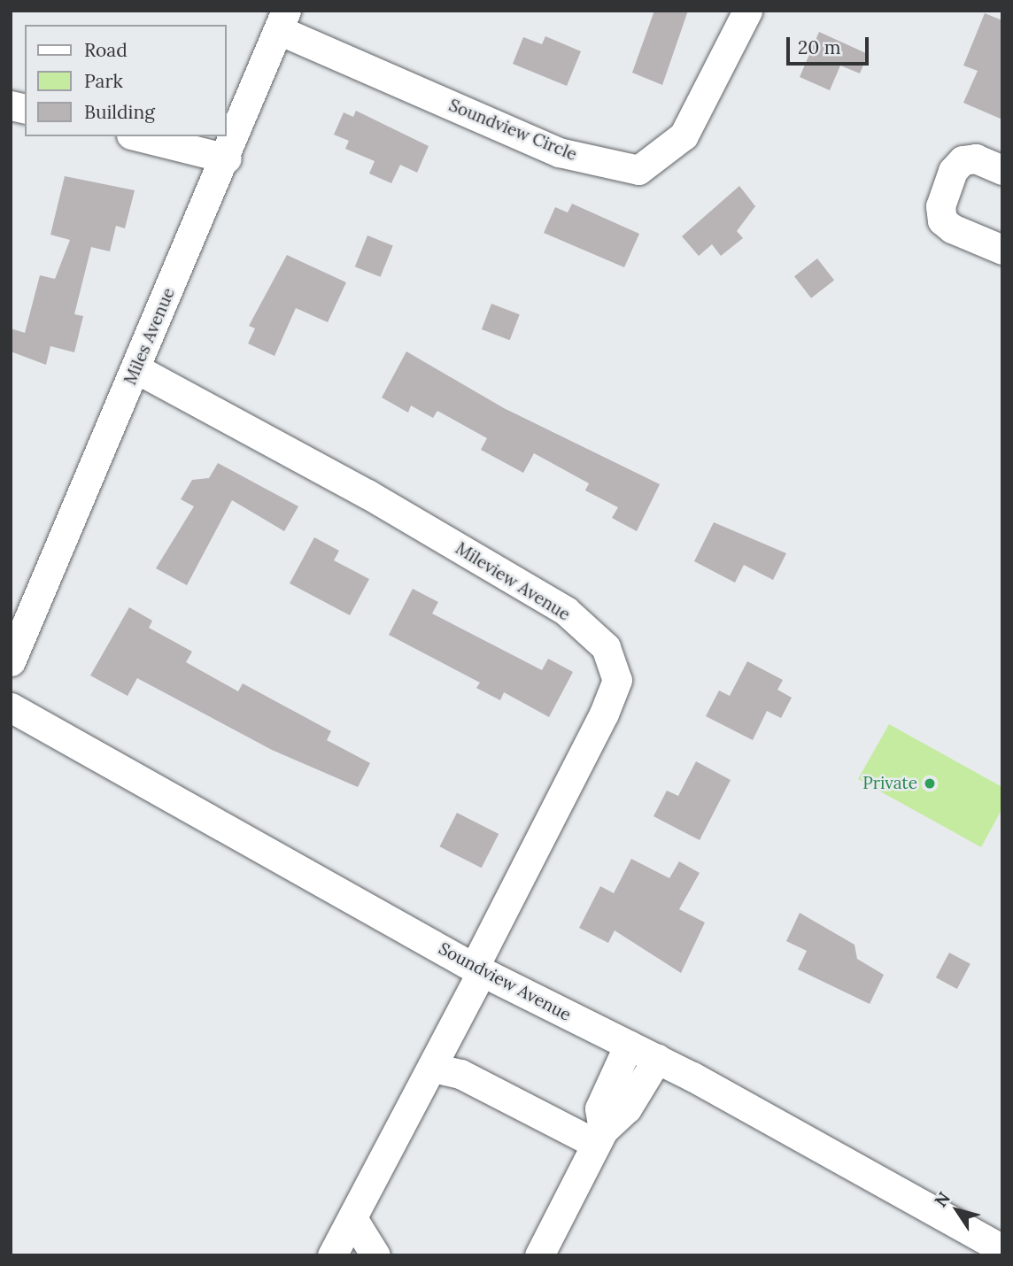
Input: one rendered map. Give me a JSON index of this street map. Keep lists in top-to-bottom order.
{
  "streets": {
    "street": [
      "Soundview Circle",
      "Miles Avenue",
      "Mileview Avenue",
      "Soundview Avenue"
    ]
  },
  "crossings": [
    ["Soundview Circle", "Miles Avenue"],
    ["Miles Avenue", "Mileview Avenue"],
    ["Mileview Avenue", "Soundview Avenue"]
  ],
  "places": ["Private"],
  "legend": ["Road", "Park", "Building"],
  "scale_bar": "20 m",
  "north": "top left"
}
